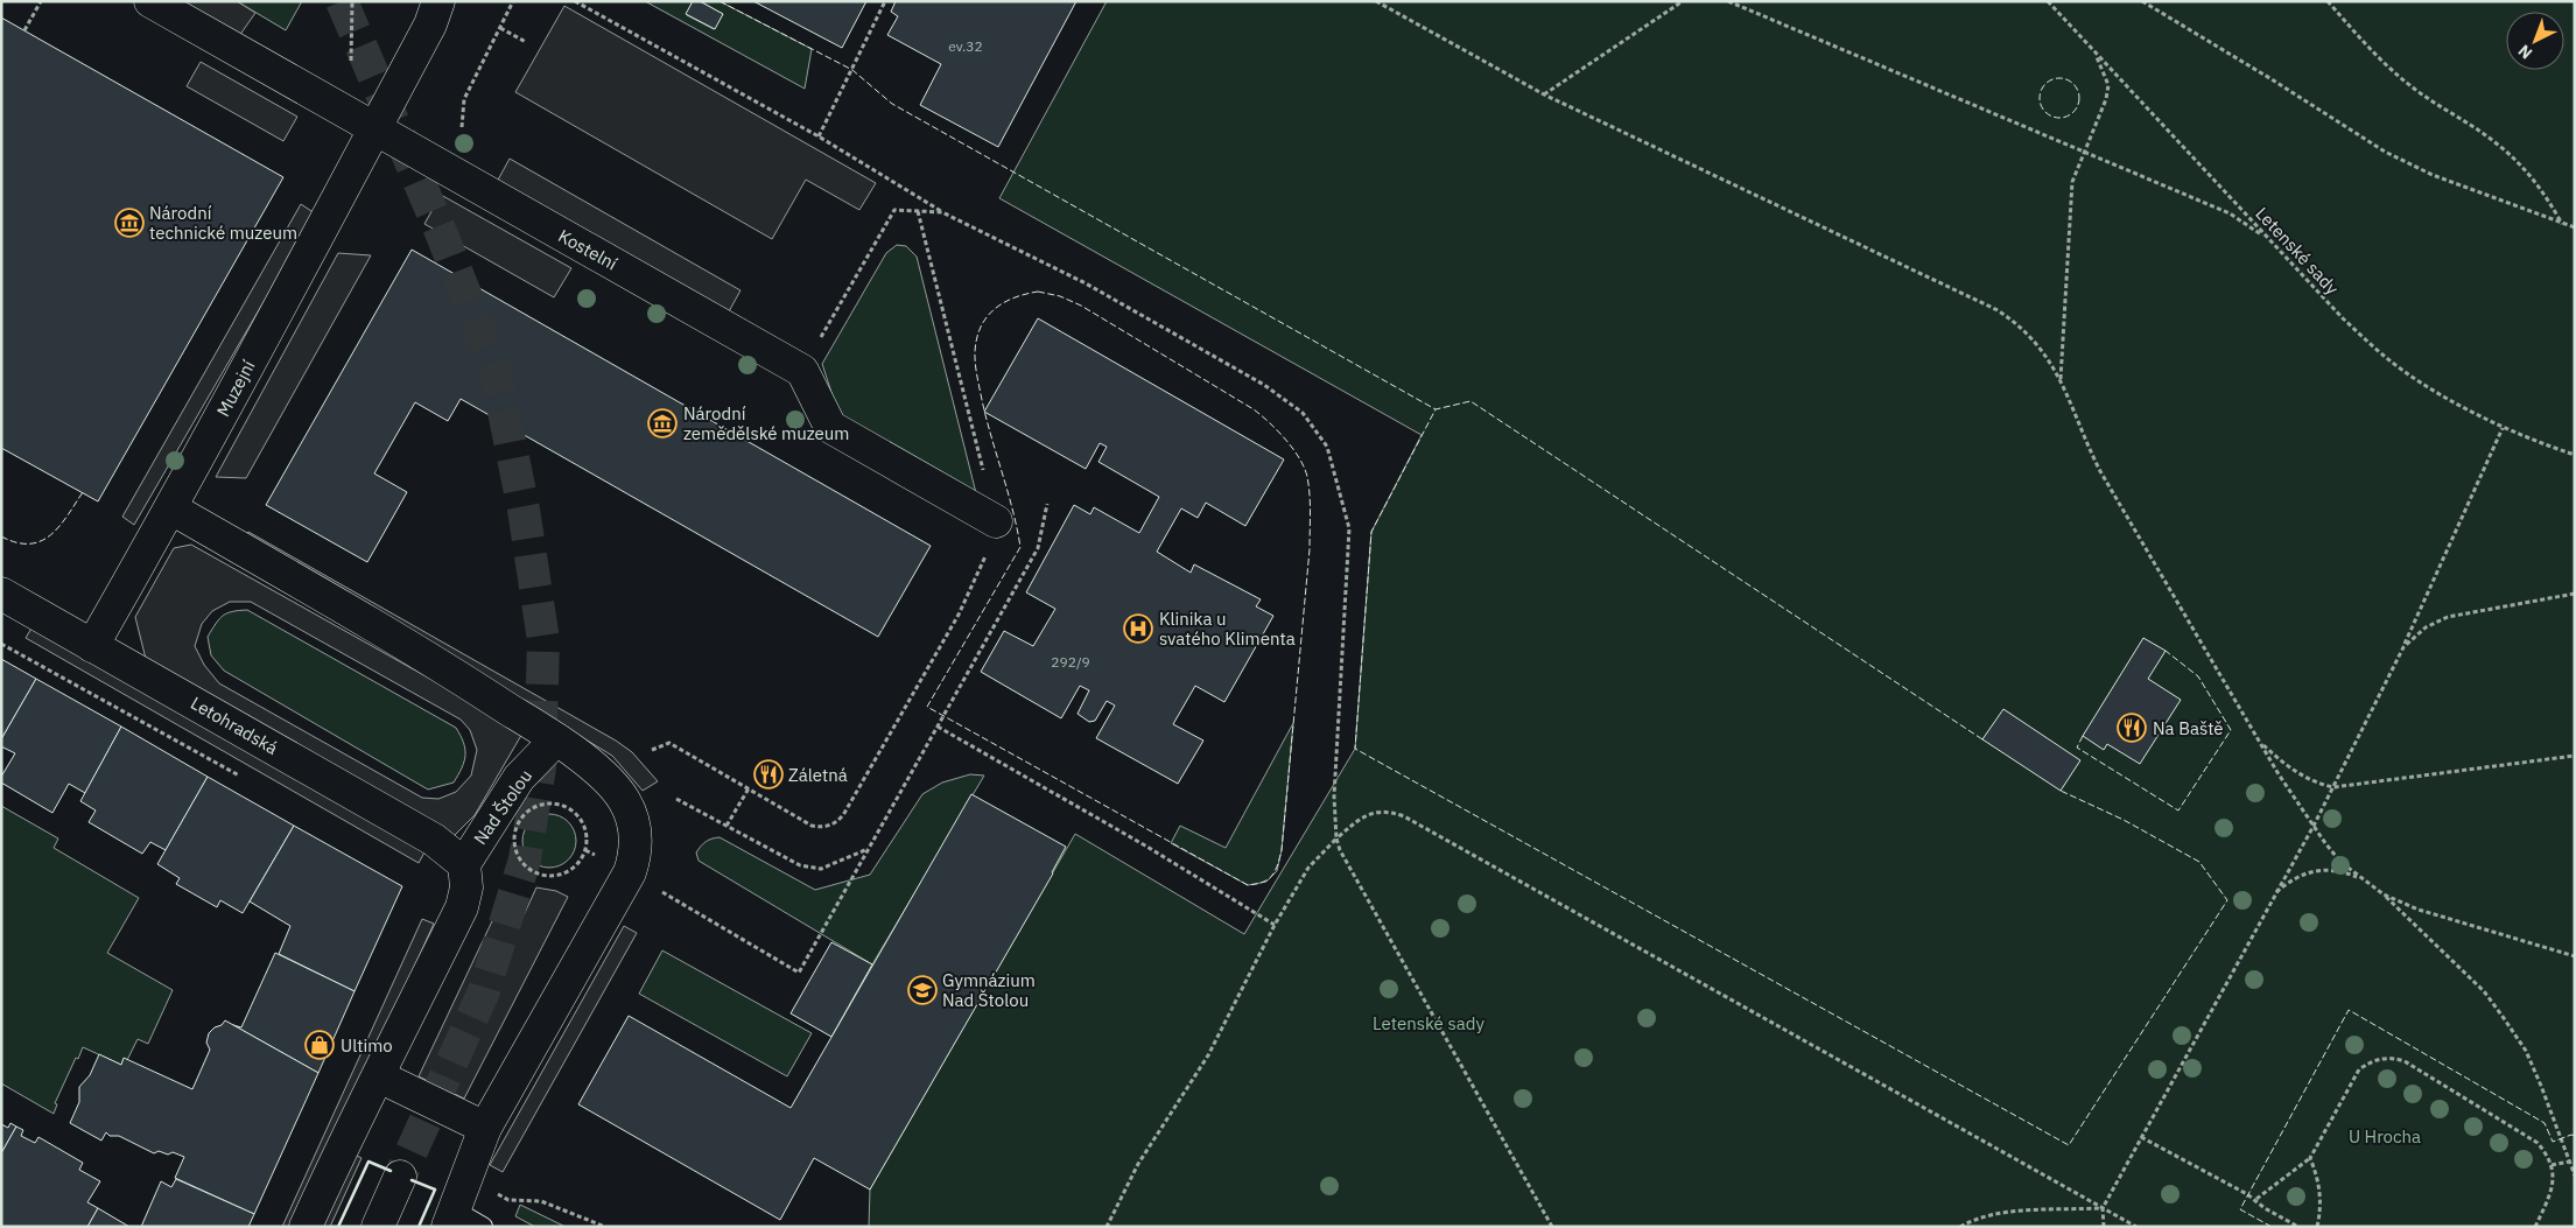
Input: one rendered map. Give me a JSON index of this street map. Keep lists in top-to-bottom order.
{
  "streets": {
    "street": [
      "Kostelní",
      "Muzejní",
      "Letohradská",
      "Nad Štolou"
    ],
    "path": ["Letenské sady"]
  },
  "crossings": [
    ["Kostelní", "Muzejní"],
    ["Muzejní", "Letohradská"],
    ["Letohradská", "Nad Štolou"]
  ],
  "parks": ["Letenské sady", "U Hrocha"],
  "places": {
    "museum": ["Národní technické muzeum", "Národní zemědělské muzeum"],
    "hospital": ["Klinika u svatého Klimenta"],
    "restaurant": ["Na Baště", "Záletná"],
    "school or university": ["Gymnázium Nad Štolou"],
    "shop": ["Ultimo"]
  },
  "house_numbers": ["ev.32", "292/9"],
  "north": "bottom left"
}
